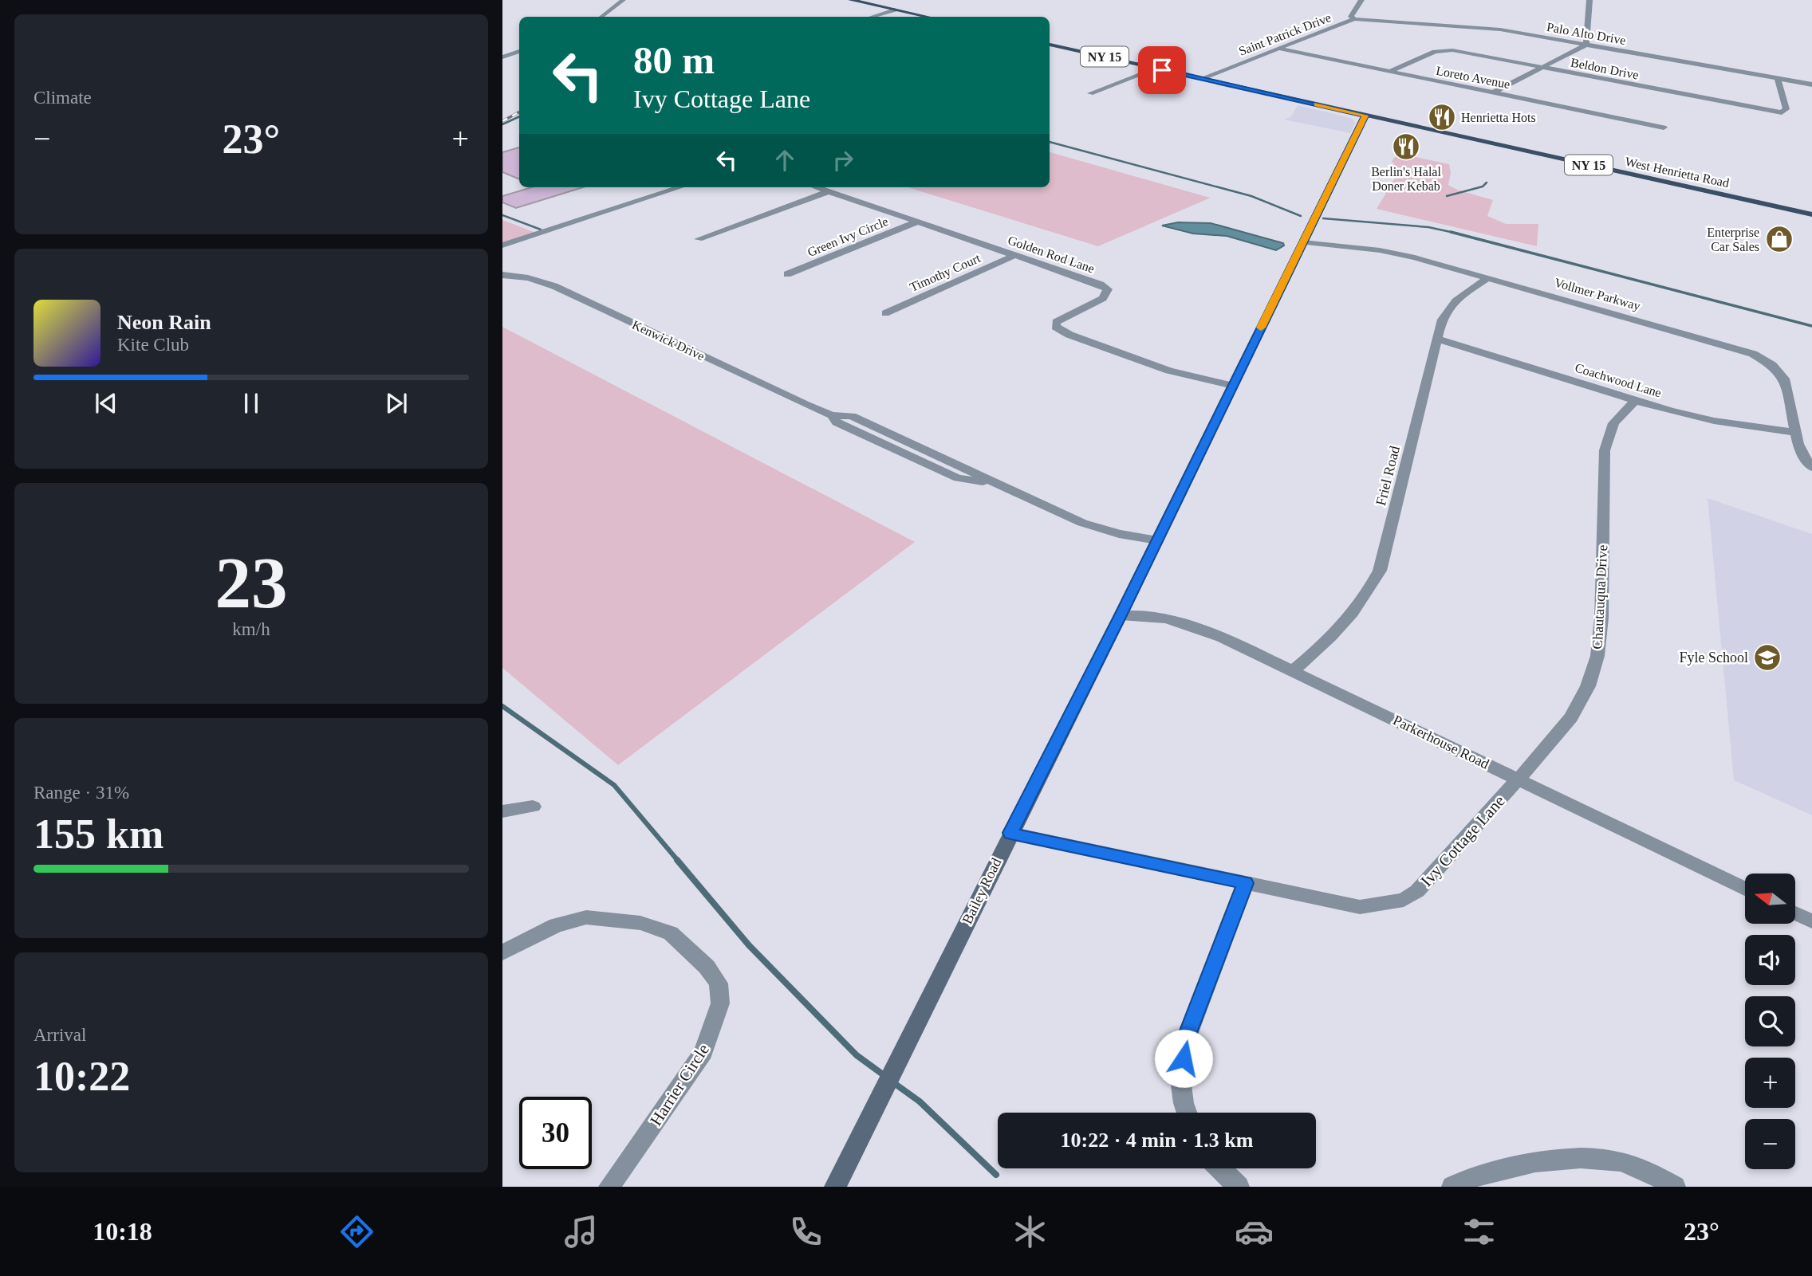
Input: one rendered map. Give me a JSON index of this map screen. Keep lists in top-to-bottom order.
{
  "streets": {
    "main road": ["NY 15", "West Henrietta Road"],
    "street": [
      "Palo Alto Drive",
      "Saint Patrick Drive",
      "Beldon Drive",
      "Loreto Avenue",
      "Green Ivy Circle",
      "Golden Rod Lane",
      "Timothy Court",
      "Vollmer Parkway",
      "Kenwick Drive",
      "Coachwood Lane",
      "Friel Road",
      "Chautauqua Drive",
      "Parkerhouse Road",
      "Ivy Cottage Lane",
      "Bailey Road",
      "Harrier Circle"
    ]
  },
  "crossings": [
    ["Palo Alto Drive", "Saint Patrick Drive"],
    ["Palo Alto Drive", "Beldon Drive"],
    ["Saint Patrick Drive", "Loreto Avenue"],
    ["Saint Patrick Drive", "West Henrietta Road"],
    ["Beldon Drive", "Loreto Avenue"],
    ["West Henrietta Road", "Bailey Road"],
    ["Green Ivy Circle", "Golden Rod Lane"],
    ["Golden Rod Lane", "Timothy Court"],
    ["Golden Rod Lane", "Bailey Road"],
    ["Vollmer Parkway", "Coachwood Lane"],
    ["Vollmer Parkway", "Friel Road"],
    ["Vollmer Parkway", "Bailey Road"],
    ["Kenwick Drive", "Bailey Road"],
    ["Coachwood Lane", "Friel Road"],
    ["Coachwood Lane", "Chautauqua Drive"],
    ["Friel Road", "Parkerhouse Road"],
    ["Chautauqua Drive", "Parkerhouse Road"],
    ["Chautauqua Drive", "Ivy Cottage Lane"],
    ["Parkerhouse Road", "Ivy Cottage Lane"],
    ["Parkerhouse Road", "Bailey Road"],
    ["Ivy Cottage Lane", "Bailey Road"]
  ],
  "places": {
    "restaurant": ["Henrietta Hots", "Berlin's Halal Doner Kebab"],
    "shop": ["Enterprise Car Sales"],
    "school or university": ["Fyle School"]
  },
  "north": "left",
  "page": {
    "tile": [
      "Climate",
      ["23", "km/h"],
      ["Range · 31%", "155 km"],
      ["Arrival", "10:22"]
    ],
    "turn": ["80 m", "Ivy Cottage Lane"],
    "heat": ["−", "23°", "+"],
    "song": ["Neon Rain", "Kite Club"],
    "map_buttons": ["+", "−"],
    "limit": "30",
    "trip": "10:22 · 4 min · 1.3 km",
    "tabs": ["10:18", "23°"]
  }
}
